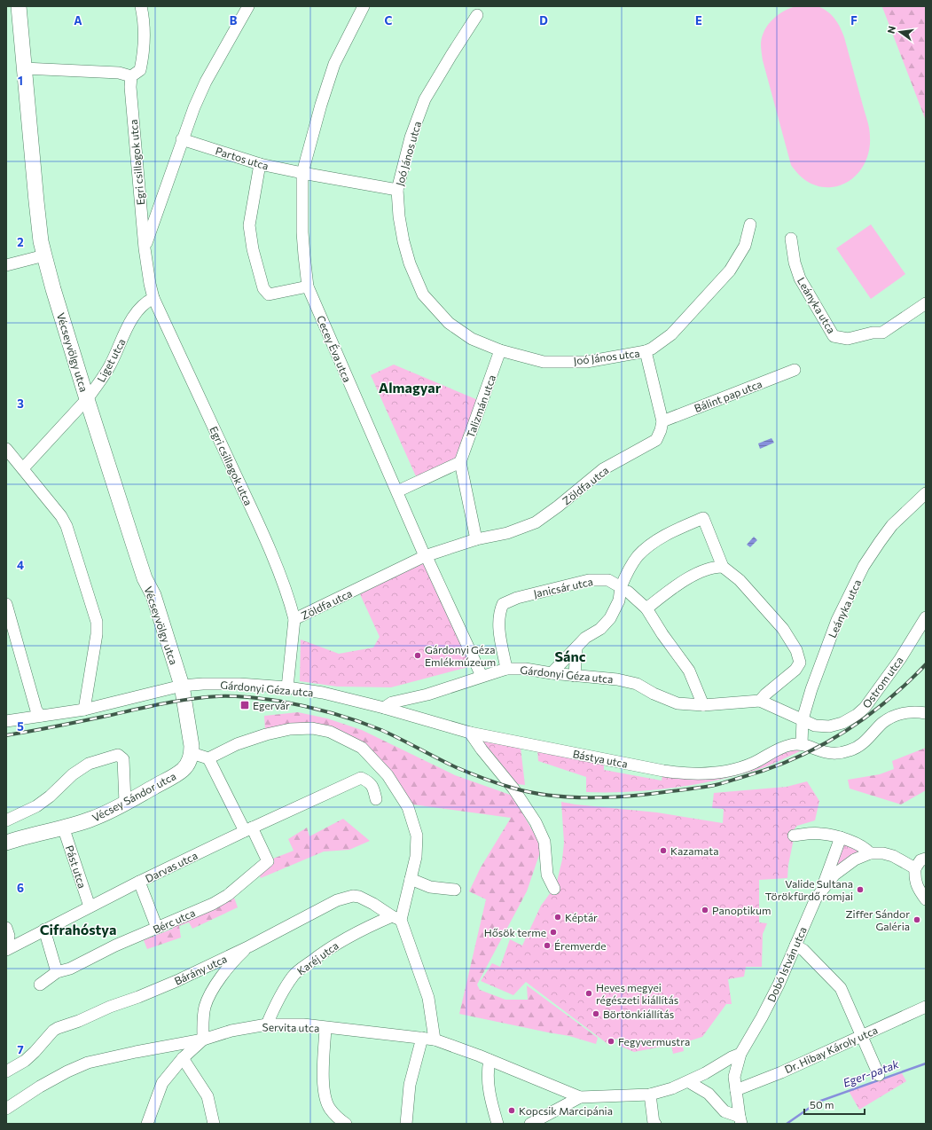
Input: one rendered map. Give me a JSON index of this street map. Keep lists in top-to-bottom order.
{
  "streets": {
    "main road": ["Vécseyvölgy utca", "Vécsey Sándor utca"],
    "street": [
      "Joó János utca",
      "Partos utca",
      "Egri csillagok utca",
      "Leányka utca",
      "Cecey Éva utca",
      "Liget utca",
      "Bálint pap utca",
      "Talizmán utca",
      "Zöldfa utca",
      "Janicsár utca",
      "Gárdonyi Géza utca",
      "Ostrom utca",
      "Bástya utca",
      "Pást utca",
      "Darvas utca",
      "Bérc utca",
      "Karéj utca",
      "Dobó István utca",
      "Bárány utca",
      "Servita utca",
      "Dr. Hibay Károly utca"
    ]
  },
  "crossings": [
    ["Joó János utca", "Partos utca"],
    ["Joó János utca", "Talizmán utca"],
    ["Joó János utca", "Zöldfa utca"],
    ["Partos utca", "Egri csillagok utca"],
    ["Partos utca", "Cecey Éva utca"],
    ["Egri csillagok utca", "Liget utca"],
    ["Egri csillagok utca", "Zöldfa utca"],
    ["Egri csillagok utca", "Gárdonyi Géza utca"],
    ["Leányka utca", "Gárdonyi Géza utca"],
    ["Leányka utca", "Ostrom utca"],
    ["Leányka utca", "Bástya utca"],
    ["Cecey Éva utca", "Zöldfa utca"],
    ["Cecey Éva utca", "Gárdonyi Géza utca"],
    ["Vécseyvölgy utca", "Liget utca"],
    ["Vécseyvölgy utca", "Gárdonyi Géza utca"],
    ["Vécseyvölgy utca", "Vécsey Sándor utca"],
    ["Bálint pap utca", "Zöldfa utca"],
    ["Janicsár utca", "Gárdonyi Géza utca"],
    ["Gárdonyi Géza utca", "Ostrom utca"],
    ["Gárdonyi Géza utca", "Bástya utca"],
    ["Vécsey Sándor utca", "Pást utca"],
    ["Pást utca", "Darvas utca"],
    ["Darvas utca", "Bérc utca"],
    ["Karéj utca", "Bárány utca"],
    ["Karéj utca", "Servita utca"],
    ["Dobó István utca", "Dr. Hibay Károly utca"]
  ],
  "districts": ["Almagyar", "Sánc", "Cifrahóstya"],
  "water": ["Eger-patak"],
  "places": {
    "other": [
      "Gárdonyi Géza Emlékmúzeum",
      "Kazamata",
      "Valide Sultana Törökfürdő romjai",
      "Panoptikum",
      "Képtár",
      "Ziffer Sándor Galéria",
      "Hősök terme",
      "Éremverde",
      "Heves megyei régészeti kiállítás",
      "Börtönkiállítás",
      "Fegyvermustra",
      "Kopcsik Marcipánia"
    ],
    "transit": ["Egervár"]
  },
  "scale_bar": "50 m",
  "north": "left",
  "grid": {
    "columns": [
      "A",
      "B",
      "C",
      "D",
      "E",
      "F"
    ],
    "rows": [
      "1",
      "2",
      "3",
      "4",
      "5",
      "6",
      "7"
    ]
  }
}
